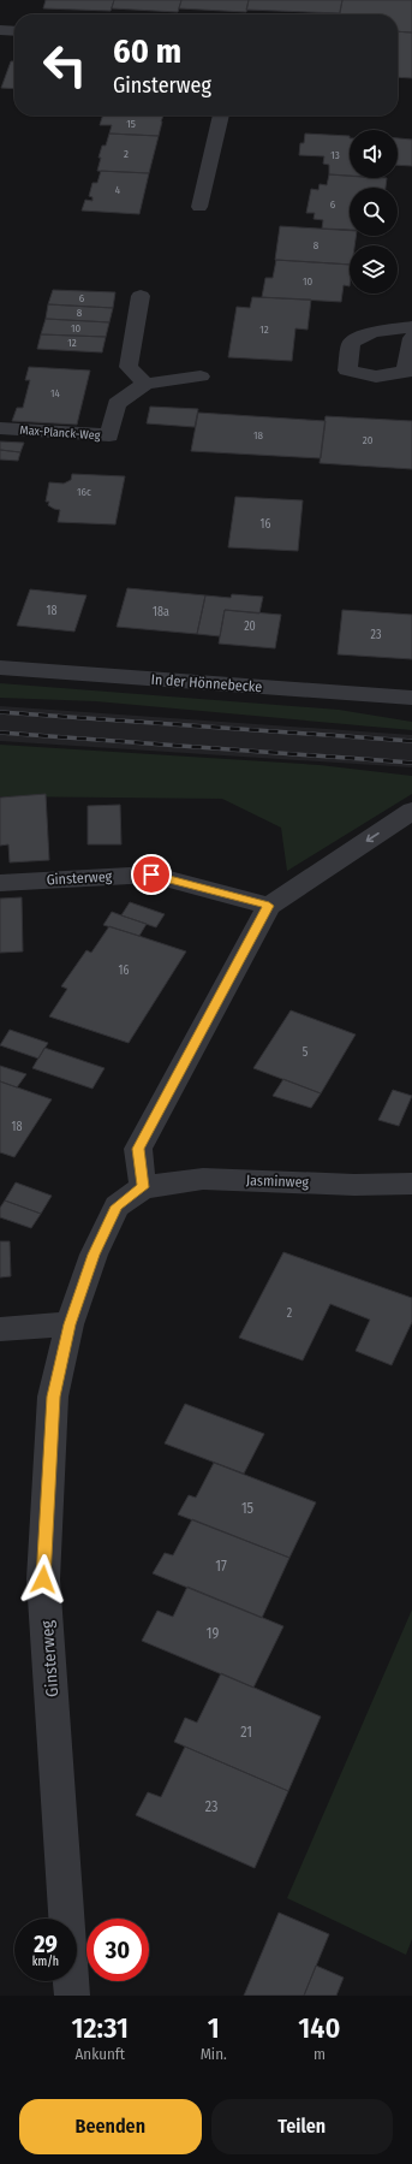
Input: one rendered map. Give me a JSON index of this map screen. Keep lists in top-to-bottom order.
{
  "streets": {
    "street": [
      "Max-Planck-Weg",
      "In der Hönnebecke",
      "Ginsterweg",
      "Jasminweg"
    ]
  },
  "crossings": [
    ["Ginsterweg", "Jasminweg"]
  ],
  "house_numbers": [
    "15",
    "2",
    "13",
    "4",
    "6",
    "8",
    "10",
    "6",
    "8",
    "10",
    "12",
    "12",
    "14",
    "18",
    "20",
    "16c",
    "16",
    "18",
    "18a",
    "20",
    "23",
    "16",
    "5",
    "18",
    "2",
    "15",
    "17",
    "19",
    "21",
    "23"
  ],
  "page": {
    "turn": ["60 m", "Ginsterweg"],
    "speed": "29 km/h",
    "limit": "30",
    "eta": [
      "12:31",
      "Ankunft",
      "1",
      "Min.",
      "140",
      "m"
    ],
    "buttons": ["Beenden", "Teilen"]
  }
}
